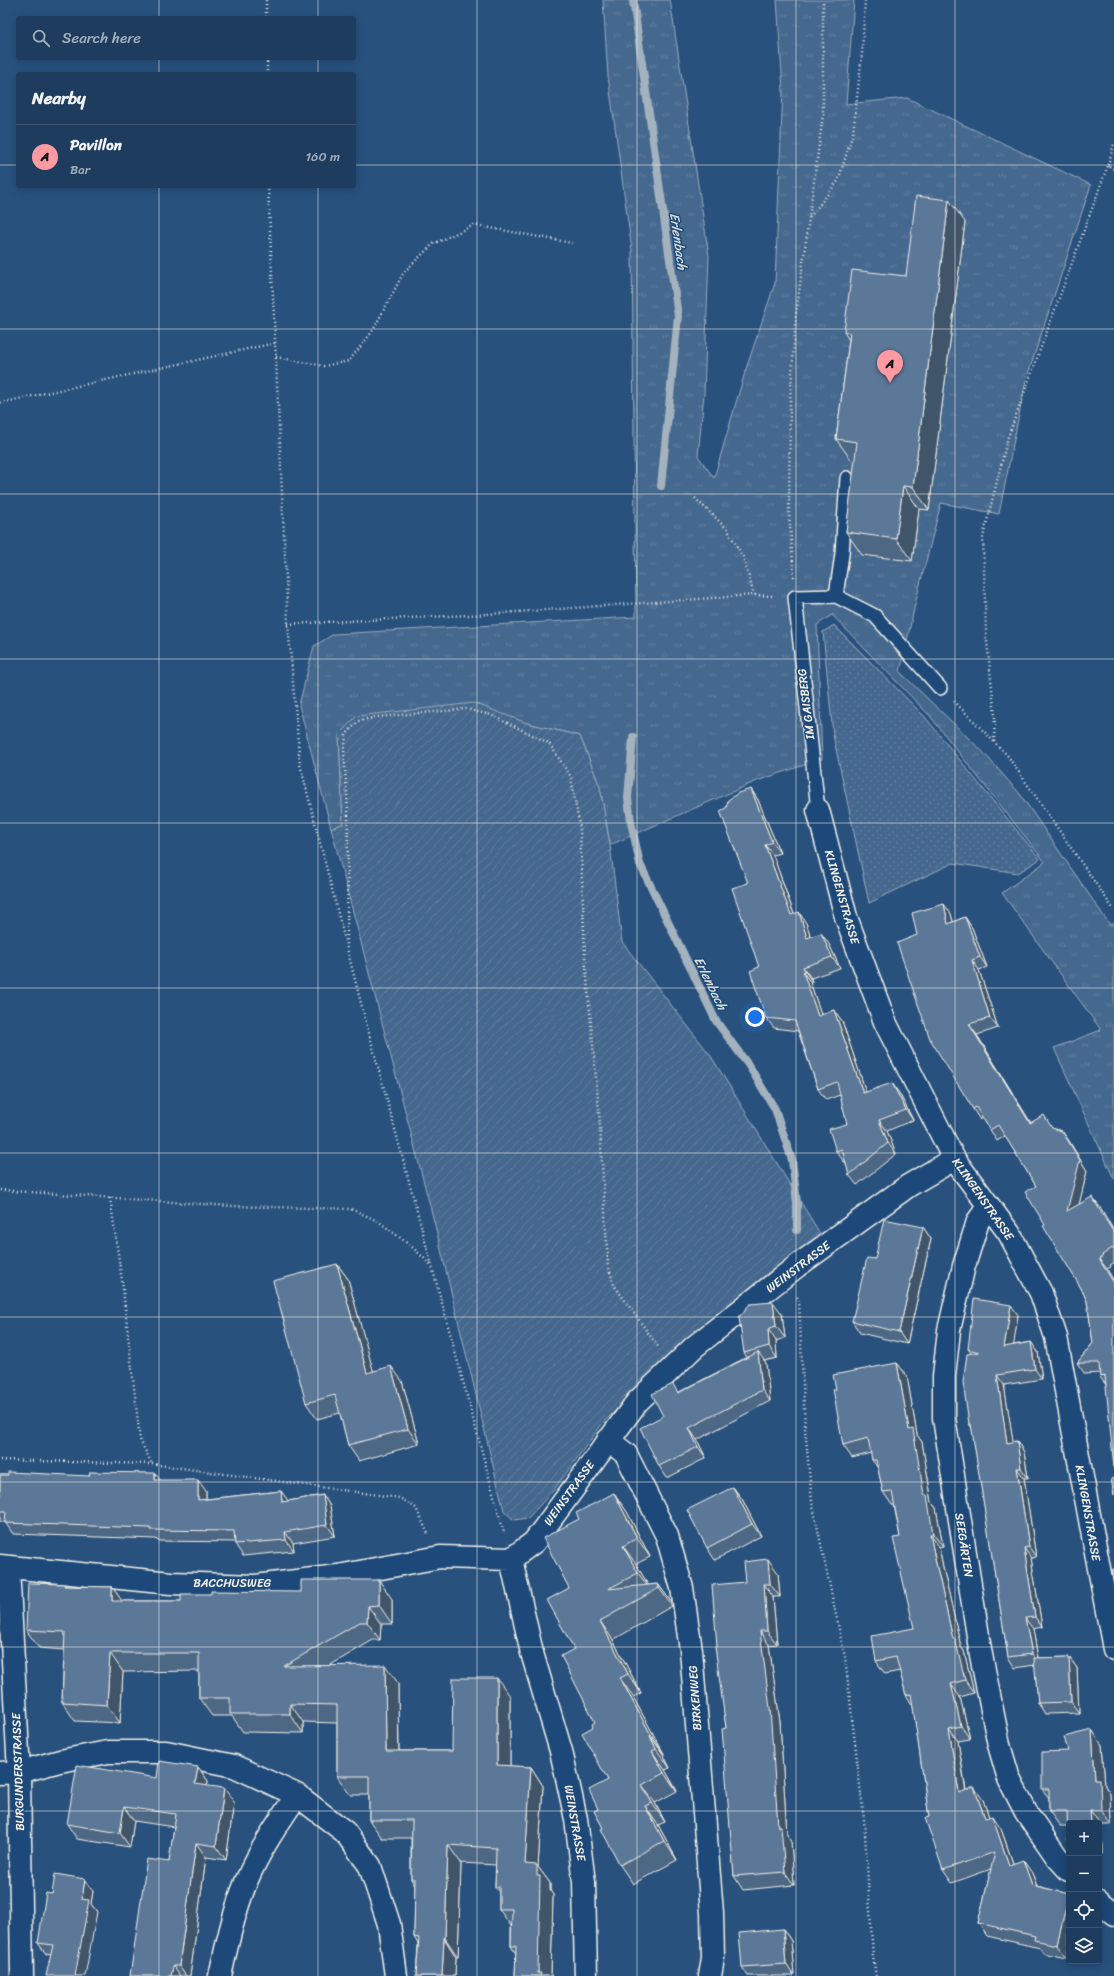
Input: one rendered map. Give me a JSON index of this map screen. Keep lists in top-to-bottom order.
{
  "streets": {
    "street": [
      "KLINGENSTRASSE",
      "WEINSTRASSE",
      "SEEGÄRTEN",
      "BACCHUSWEG",
      "BIRKENWEG",
      "BURGUNDERSTRASSE"
    ],
    "lane": ["IM GAISBERG"]
  },
  "crossings": [
    ["IM GAISBERG", "KLINGENSTRASSE"],
    ["KLINGENSTRASSE", "WEINSTRASSE"],
    ["KLINGENSTRASSE", "SEEGÄRTEN"],
    ["WEINSTRASSE", "BACCHUSWEG"],
    ["WEINSTRASSE", "BIRKENWEG"],
    ["BACCHUSWEG", "BURGUNDERSTRASSE"]
  ],
  "water": ["Erlenbach"],
  "page": {
    "search": "Search here",
    "heading": "Nearby",
    "list": [
      {
        "mark": "A",
        "name": "Pavillon",
        "note": "Bar",
        "value": "160 m"
      }
    ],
    "pins": "A",
    "map_buttons": ["+", "−"]
  }
}
